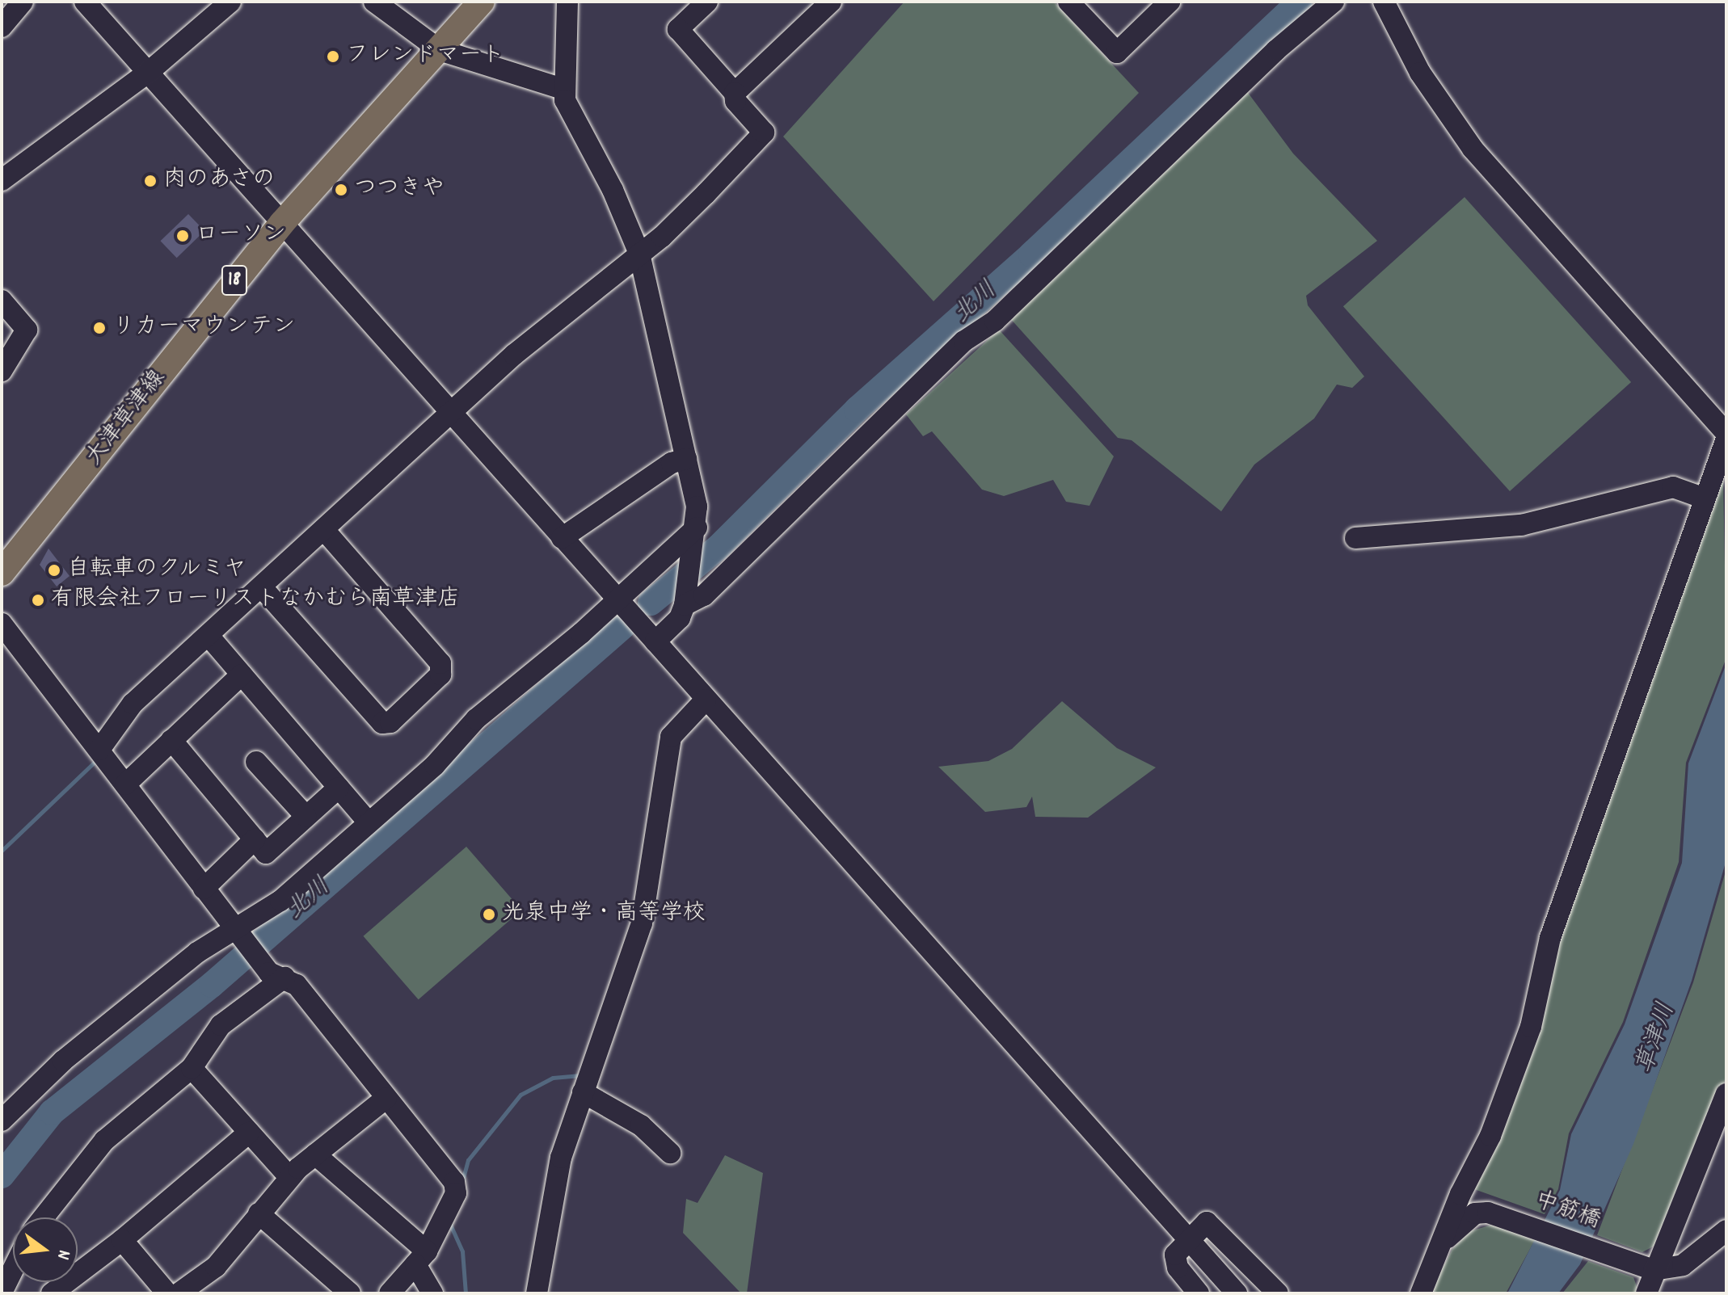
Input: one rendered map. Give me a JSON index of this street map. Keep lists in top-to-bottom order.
{
  "streets": {
    "main road": ["18", "大津草津線"],
    "street": ["中筋橋"]
  },
  "water": ["北川", "草津川"],
  "places": [
    "フレンドマート",
    "肉のあさの",
    "つつきや",
    "ローソン",
    "リカーマウンテン",
    "自転車のクルミヤ",
    "有限会社フローリストなかむら南草津店",
    "光泉中学・高等学校"
  ],
  "north": "right"
}
